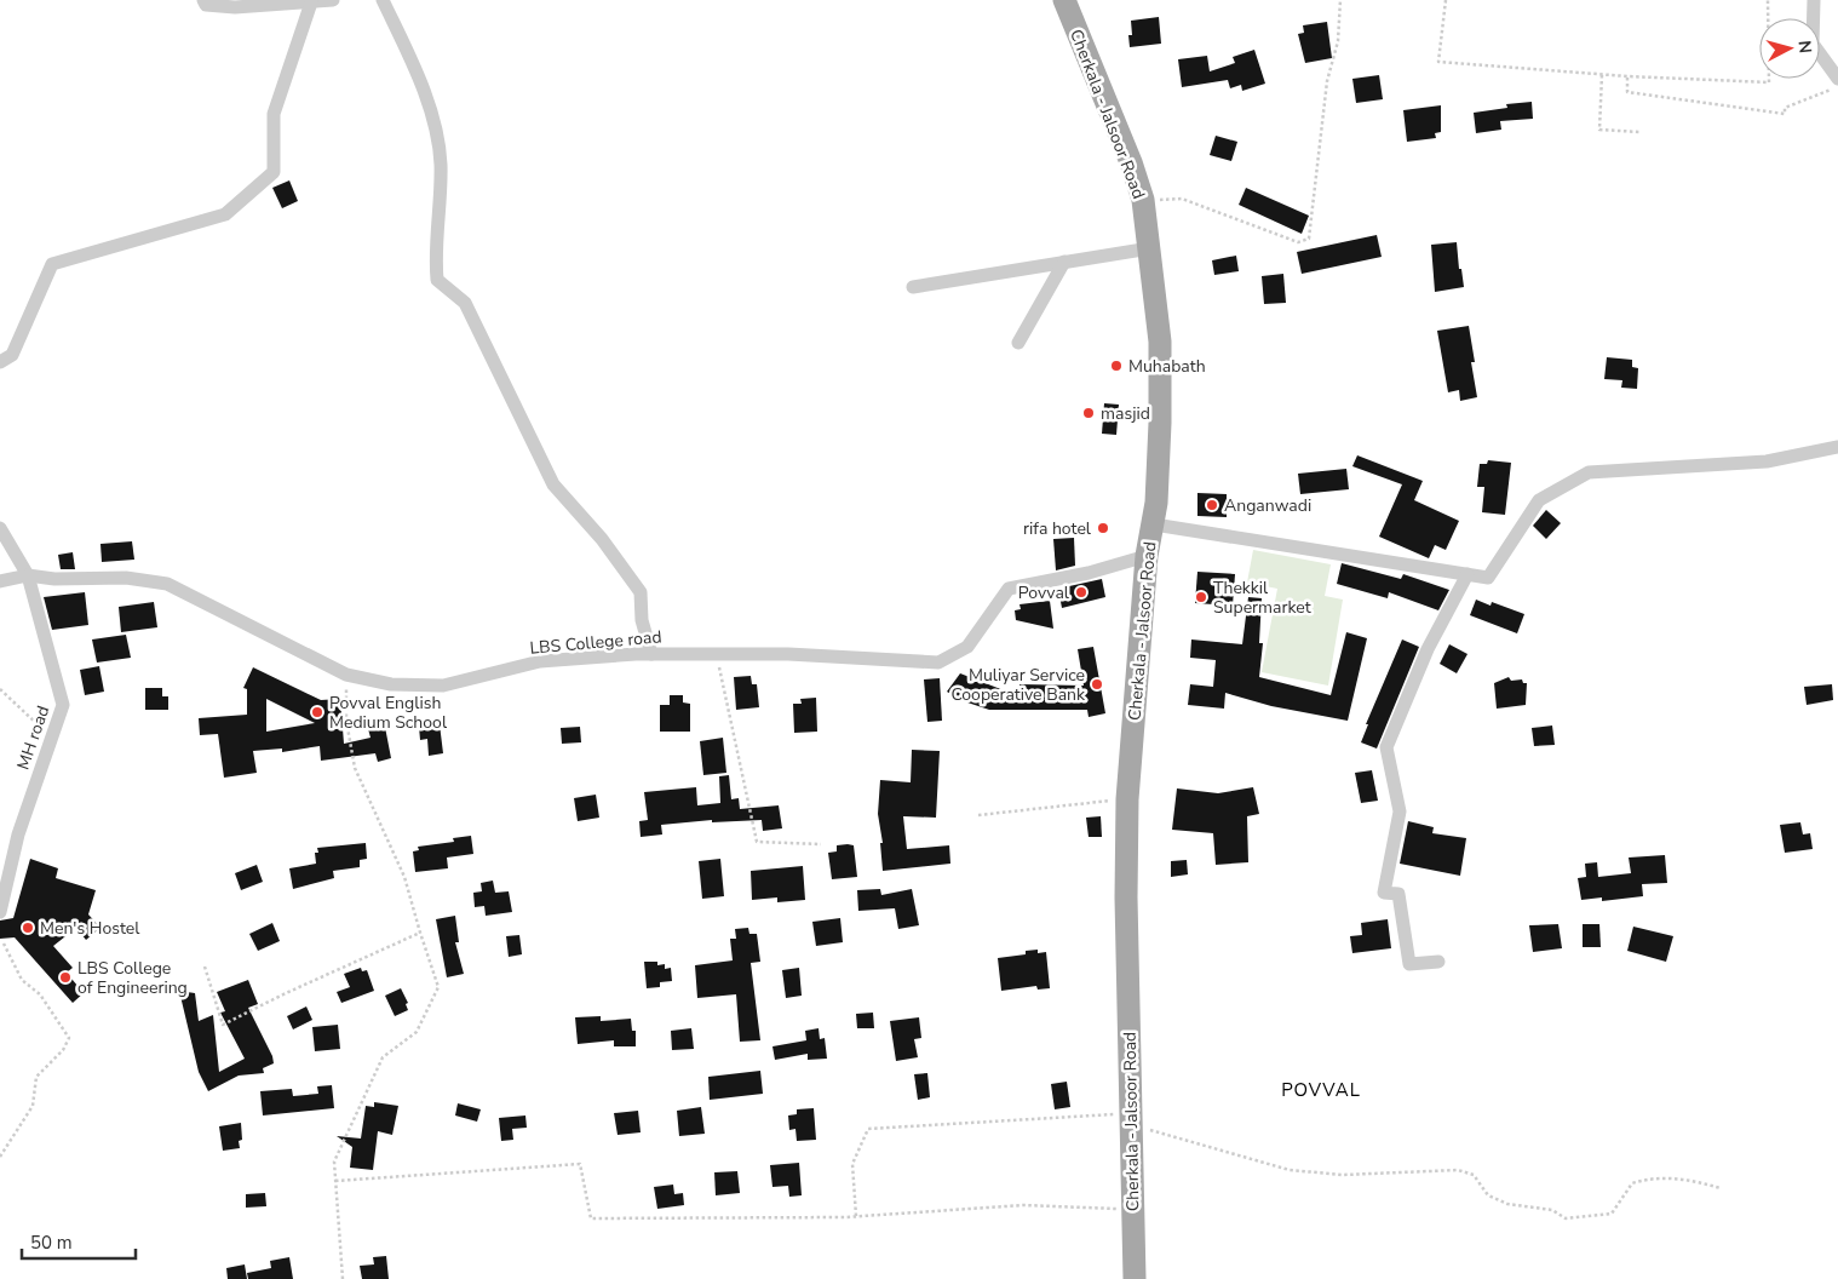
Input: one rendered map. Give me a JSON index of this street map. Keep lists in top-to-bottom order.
{
  "streets": {
    "main road": ["Cherkala - Jalsoor Road"],
    "street": ["LBS College road", "MH road"]
  },
  "crossings": [
    ["Cherkala - Jalsoor Road", "LBS College road"],
    ["LBS College road", "MH road"]
  ],
  "districts": ["POVVAL"],
  "places": [
    "Muhabath",
    "masjid",
    "Anganwadi",
    "rifa hotel",
    "Povval",
    "Thekkil Supermarket",
    "Muliyar Service Cooperative Bank",
    "Povval English Medium School",
    "Men's Hostel",
    "LBS College of Engineering"
  ],
  "scale_bar": "50 m",
  "north": "right"
}
